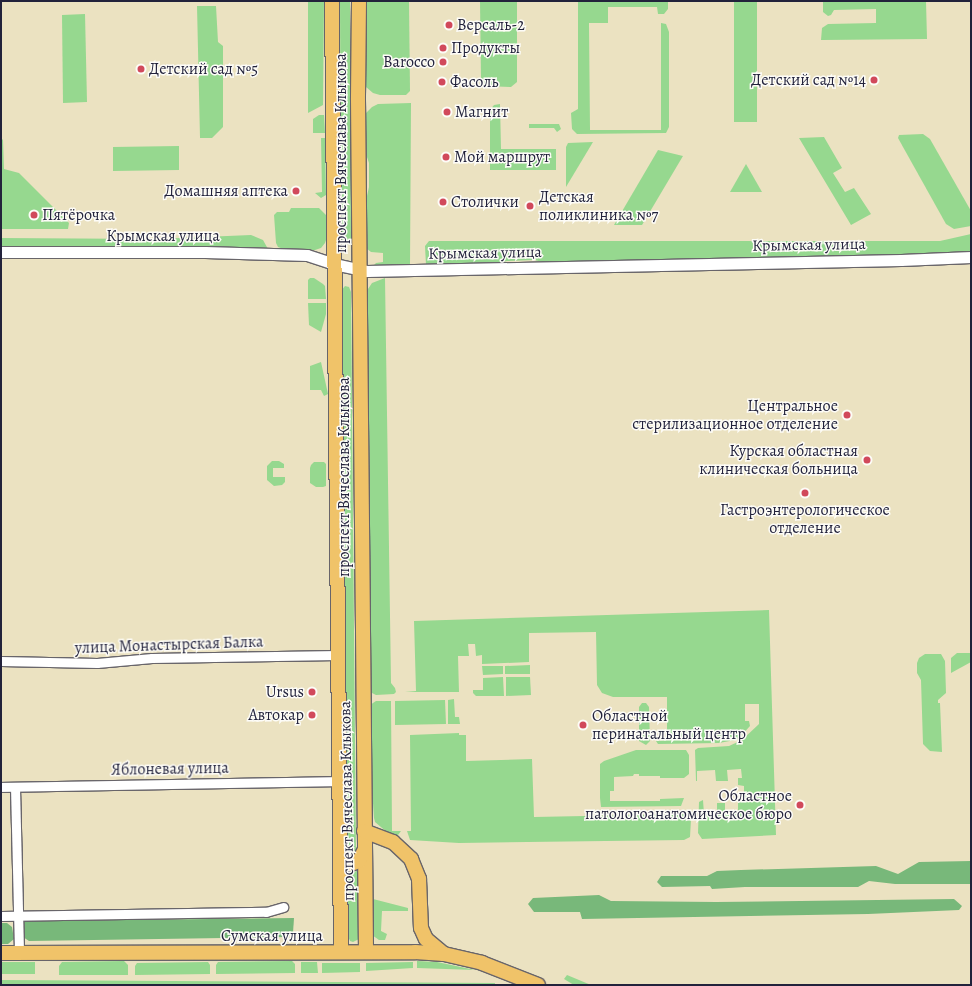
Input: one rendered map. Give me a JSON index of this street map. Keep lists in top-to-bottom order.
{
  "streets": {
    "main road": ["проспект Вячеслава Клыкова", "Сумская улица"],
    "street": ["Крымская улица", "улица Монастырская Балка", "Яблоневая улица"]
  },
  "crossings": [
    ["проспект Вячеслава Клыкова", "Крымская улица"],
    ["проспект Вячеслава Клыкова", "улица Монастырская Балка"],
    ["проспект Вячеслава Клыкова", "Яблоневая улица"],
    ["проспект Вячеслава Клыкова", "Сумская улица"]
  ],
  "places": [
    "Версаль-2",
    "Продукты",
    "Barocco",
    "Детский сад №5",
    "Детский сад №14",
    "Фасоль",
    "Магнит",
    "Мой маршрут",
    "Домашняя аптека",
    "Столички",
    "Детская поликлиника №7",
    "Пятёрочка",
    "Центральное стерилизационное отделение",
    "Курская областная клиническая больница",
    "Гастроэнтерологическое отделение",
    "Ursus",
    "Автокар",
    "Областной перинатальный центр",
    "Областное патологоанатомическое бюро"
  ]
}
